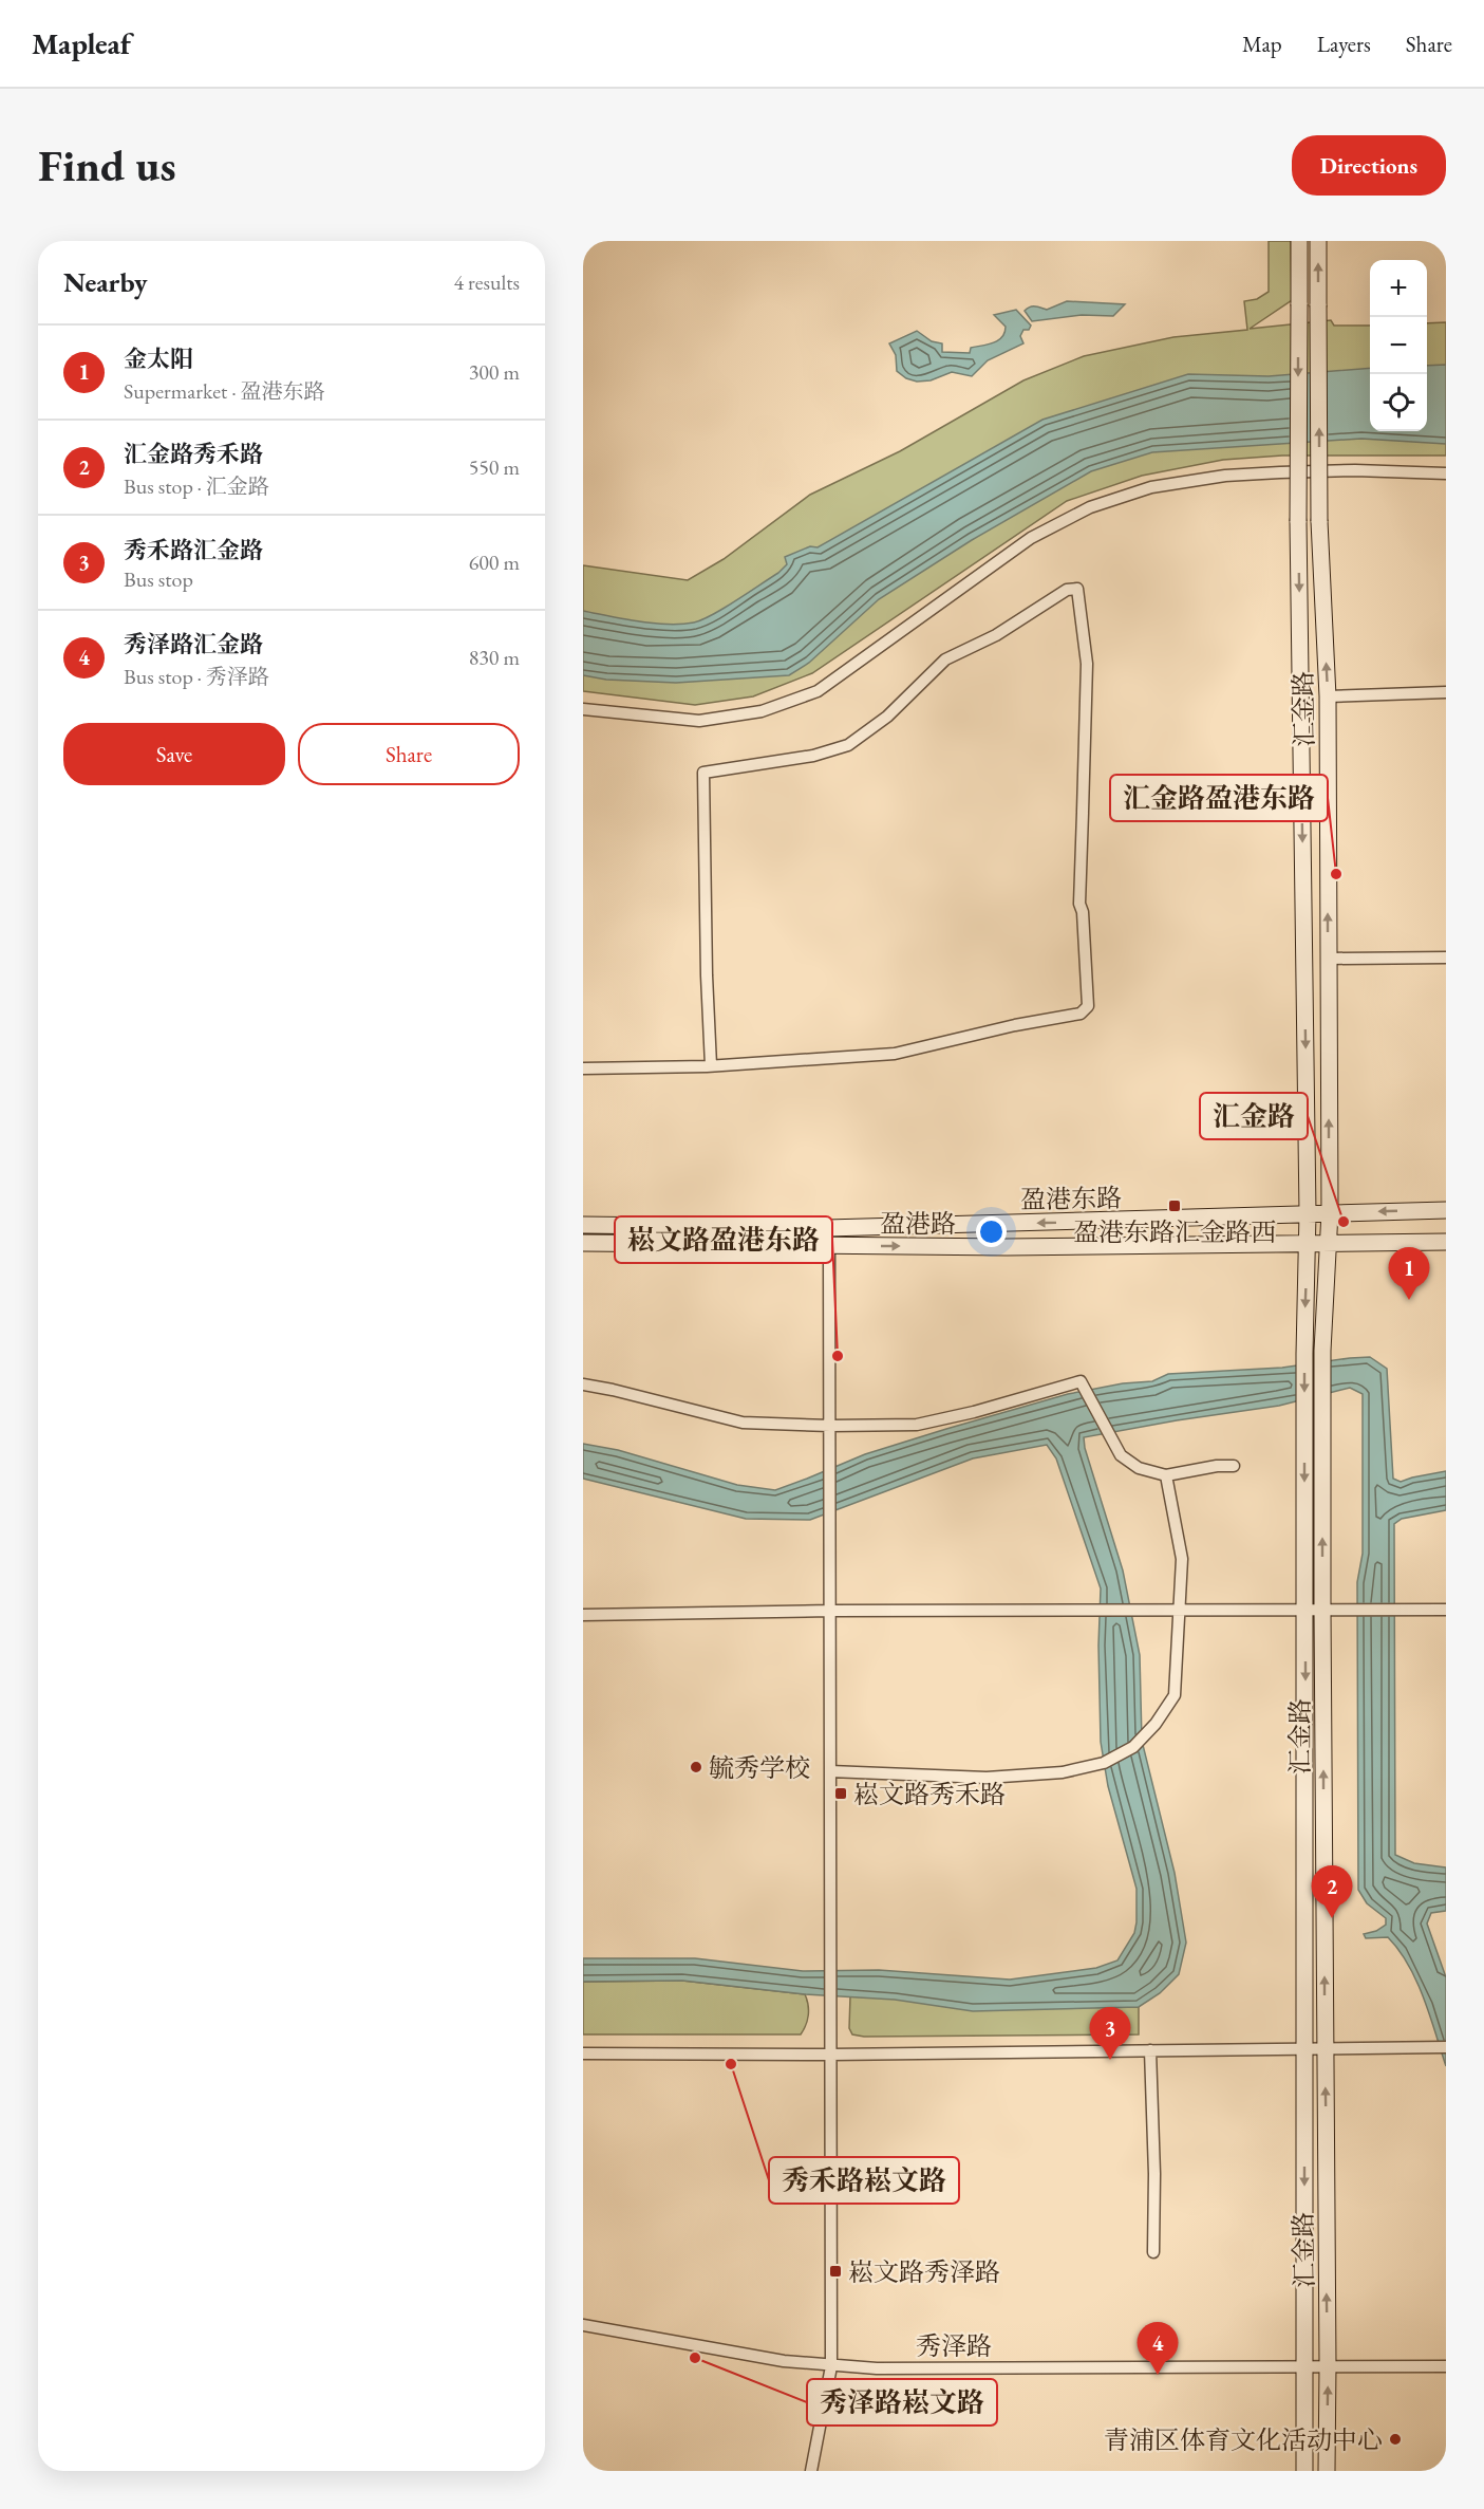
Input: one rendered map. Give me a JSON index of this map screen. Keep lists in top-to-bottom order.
{
  "streets": {
    "main road": ["汇金路", "盈港东路", "盈港路"],
    "street": ["秀泽路"]
  },
  "crossings": [
    ["汇金路", "盈港东路"],
    ["汇金路", "盈港路"],
    ["汇金路", "秀泽路"]
  ],
  "one_way": ["盈港东路", "盈港路"],
  "places": {
    "other": [
      "汇金路盈港东路",
      "汇金路",
      "崧文路盈港东路",
      "毓秀学校",
      "秀禾路崧文路",
      "秀泽路崧文路",
      "青浦区体育文化活动中心"
    ],
    "transit": ["盈港东路汇金路西", "崧文路秀禾路", "崧文路秀泽路"]
  },
  "page": {
    "header": "Mapleaf",
    "nav": ["Map", "Layers", "Share"],
    "buttons": [
      "Directions",
      ["Save", "Share"]
    ],
    "title": "Find us",
    "heading": ["Nearby", "4 results"],
    "map_buttons": ["+", "−"],
    "list": [
      {
        "mark": "1",
        "name": "金太阳",
        "note": "Supermarket · 盈港东路",
        "value": "300 m"
      },
      {
        "mark": "2",
        "name": "汇金路秀禾路",
        "note": "Bus stop · 汇金路",
        "value": "550 m"
      },
      {
        "mark": "3",
        "name": "秀禾路汇金路",
        "note": "Bus stop",
        "value": "600 m"
      },
      {
        "mark": "4",
        "name": "秀泽路汇金路",
        "note": "Bus stop · 秀泽路",
        "value": "830 m"
      }
    ],
    "pins": [
      "1",
      "2",
      "3",
      "4"
    ]
  }
}
